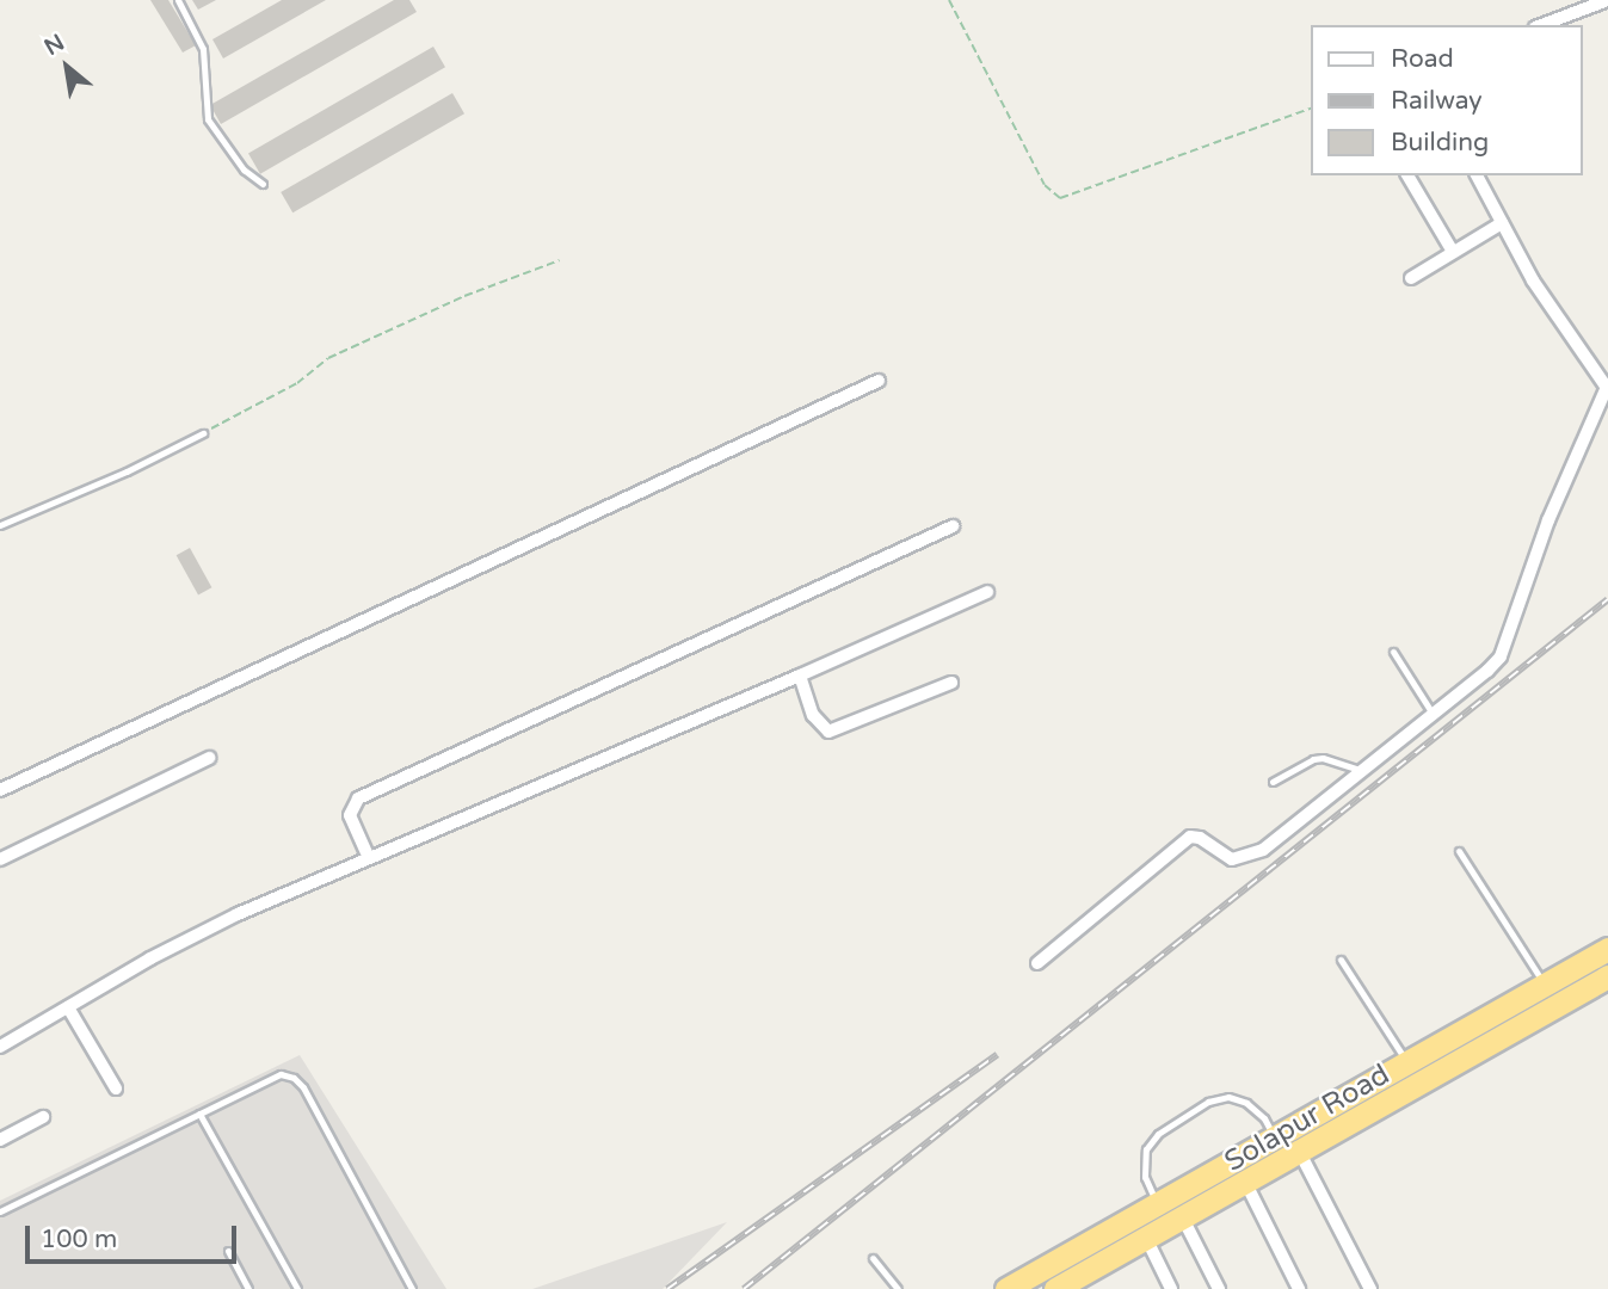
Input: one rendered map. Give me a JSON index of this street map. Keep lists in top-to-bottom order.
{
  "streets": {
    "highway": ["Solapur Road"]
  },
  "legend": ["Road", "Railway", "Building"],
  "scale_bar": "100 m",
  "north": "top left"
}
